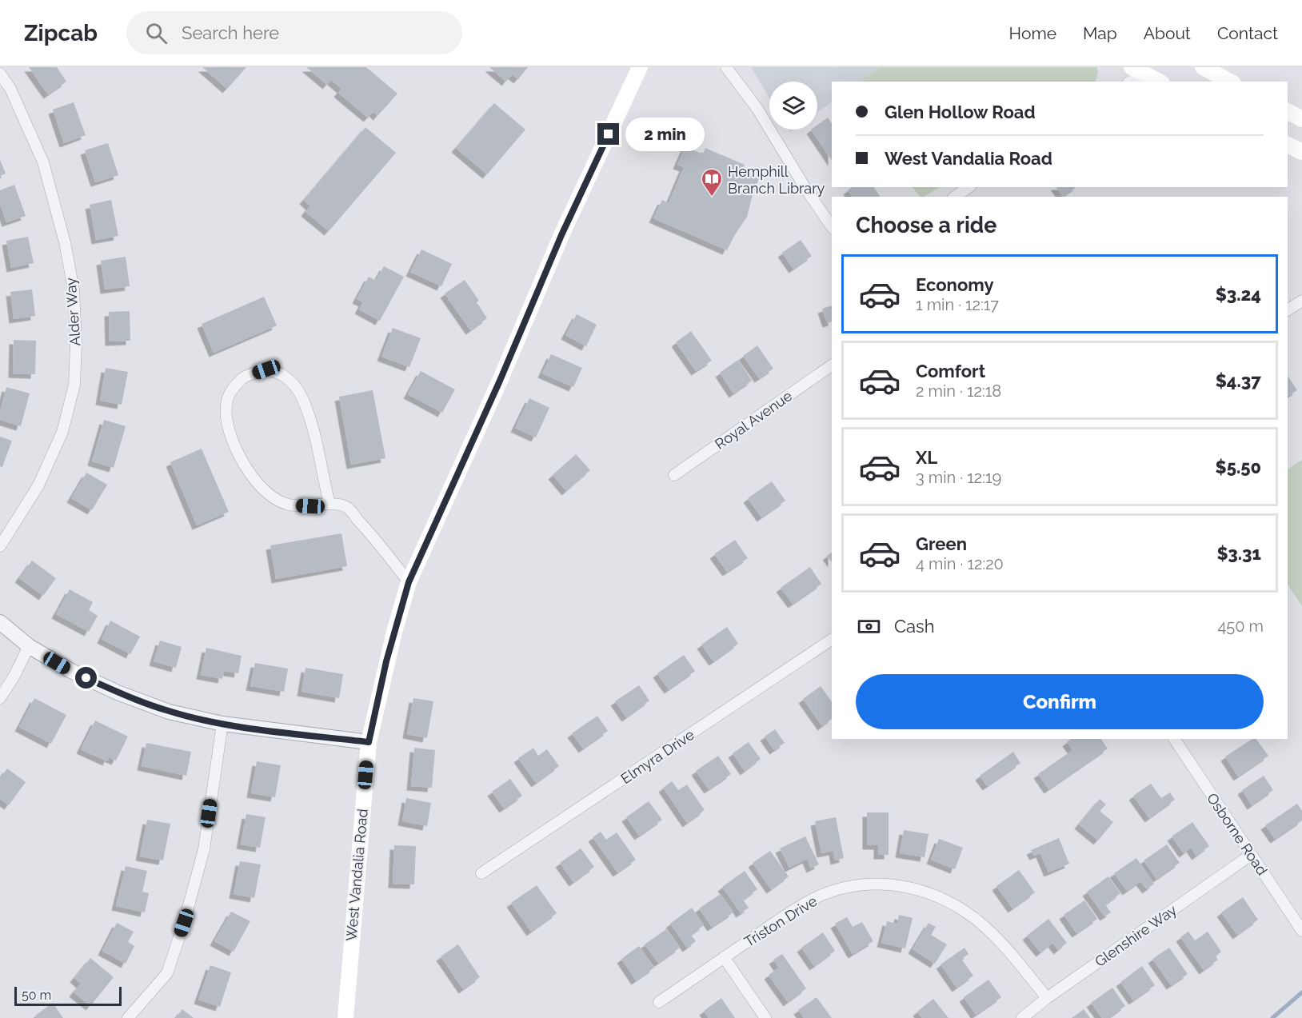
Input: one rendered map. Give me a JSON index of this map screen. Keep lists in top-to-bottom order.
{
  "streets": {
    "main road": ["West Vandalia Road"],
    "street": [
      "Alder Way",
      "Royal Avenue",
      "Elmyra Drive",
      "Osborne Road",
      "Triston Drive",
      "Glenshire Way"
    ]
  },
  "crossings": [
    ["Osborne Road", "Glenshire Way"],
    ["Triston Drive", "Glenshire Way"]
  ],
  "places": {
    "library": ["Hemphill Branch Library"]
  },
  "scale_bar": "50 m",
  "page": {
    "header": "Zipcab",
    "search": "Search here",
    "nav": [
      "Home",
      "Map",
      "About",
      "Contact"
    ],
    "banner": ["Glen Hollow Road", "West Vandalia Road"],
    "bubble": "2 min",
    "heading": "Choose a ride",
    "list": [
      {
        "name": "Economy",
        "note": "1 min · 12:17",
        "value": "$3.24"
      },
      {
        "name": "Comfort",
        "note": "2 min · 12:18",
        "value": "$4.37"
      },
      {
        "name": "XL",
        "note": "3 min · 12:19",
        "value": "$5.50"
      },
      {
        "name": "Green",
        "note": "4 min · 12:20",
        "value": "$3.31"
      }
    ],
    "pay": ["Cash", "450 m"],
    "buttons": "Confirm",
    "scale": "50 m"
  }
}
